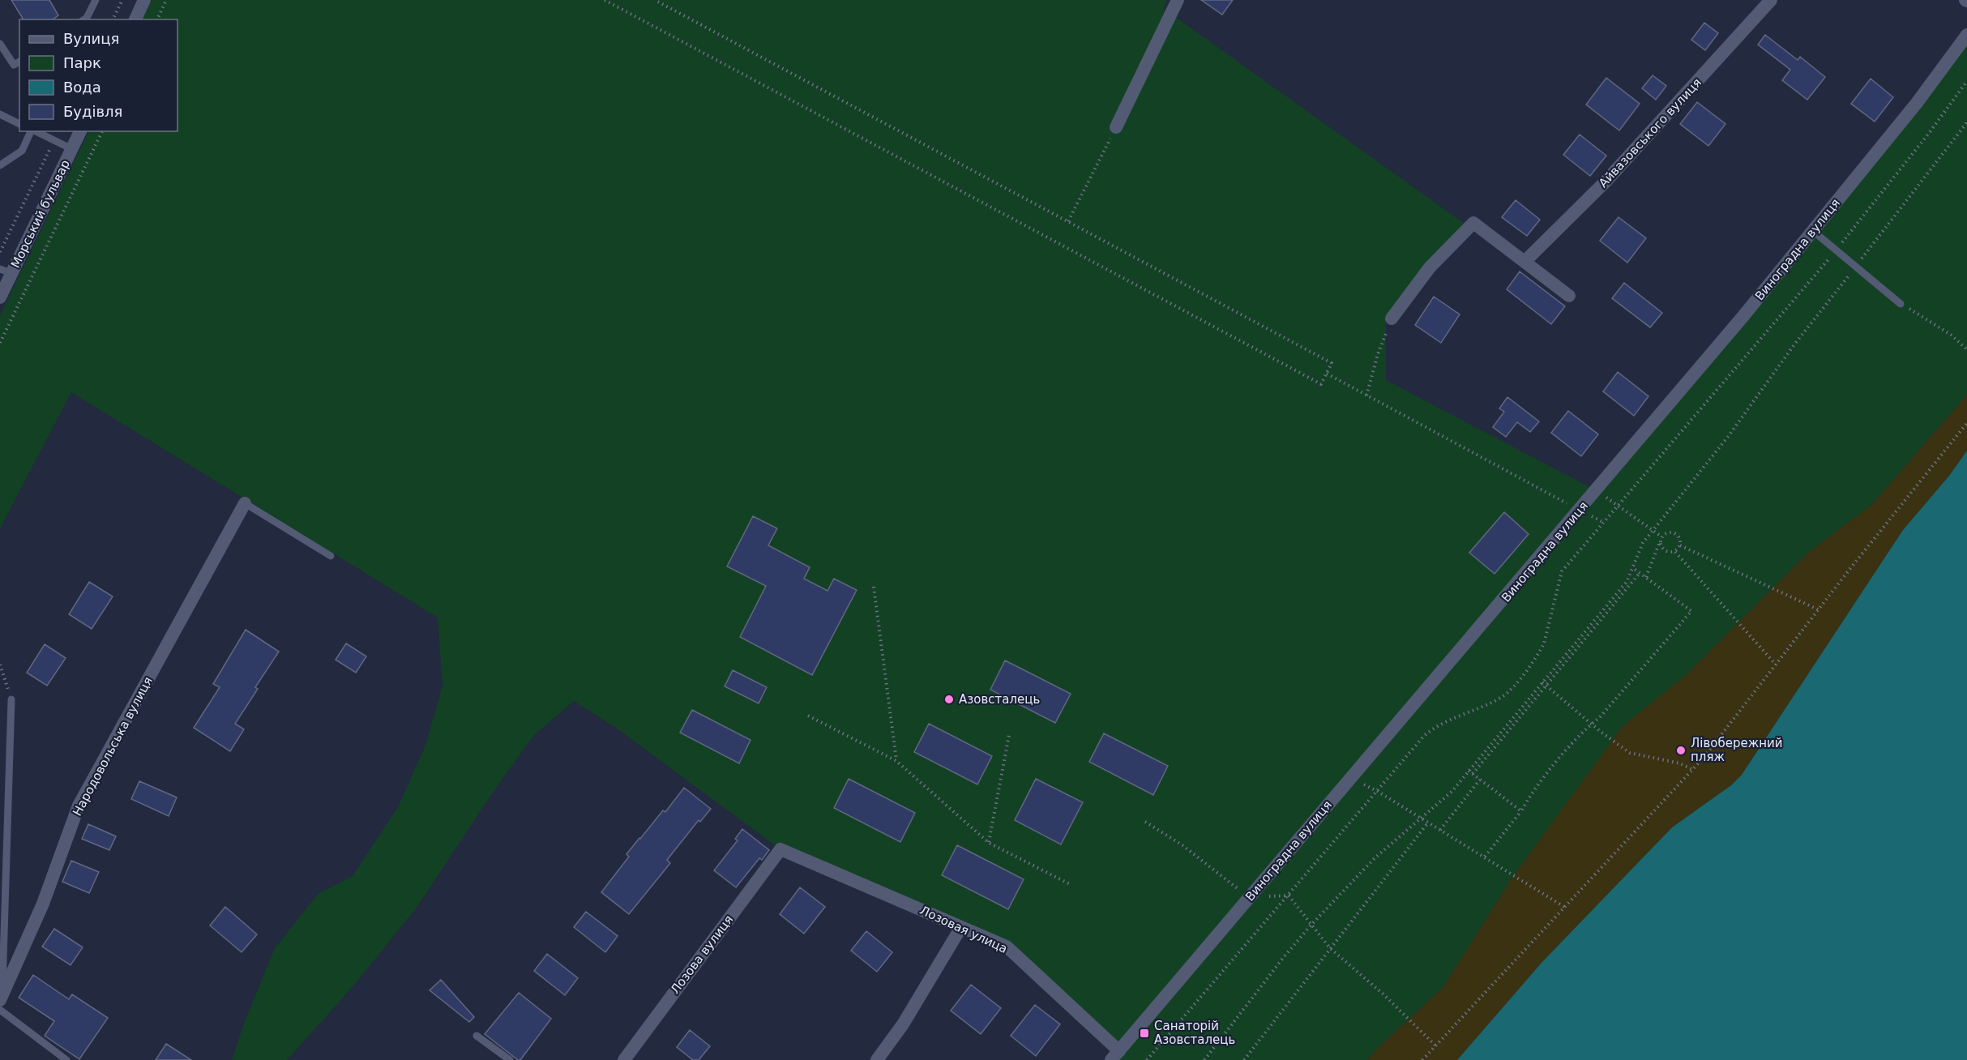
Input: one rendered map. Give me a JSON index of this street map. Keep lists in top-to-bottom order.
{
  "streets": {
    "street": [
      "Айвазовського вулиця",
      "Морський бульвар",
      "Виноградна вулиця",
      "Народовольська вулиця",
      "Лозовая улица",
      "Лозова вулиця"
    ]
  },
  "crossings": [
    ["Виноградна вулиця", "Лозовая улица"],
    ["Лозовая улица", "Лозова вулиця"]
  ],
  "places": {
    "other": ["Азовсталець", "Лівобережний пляж"],
    "transit": ["Санаторій Азовсталець"]
  },
  "legend": [
    "Вулиця",
    "Парк",
    "Вода",
    "Будівля"
  ]
}
